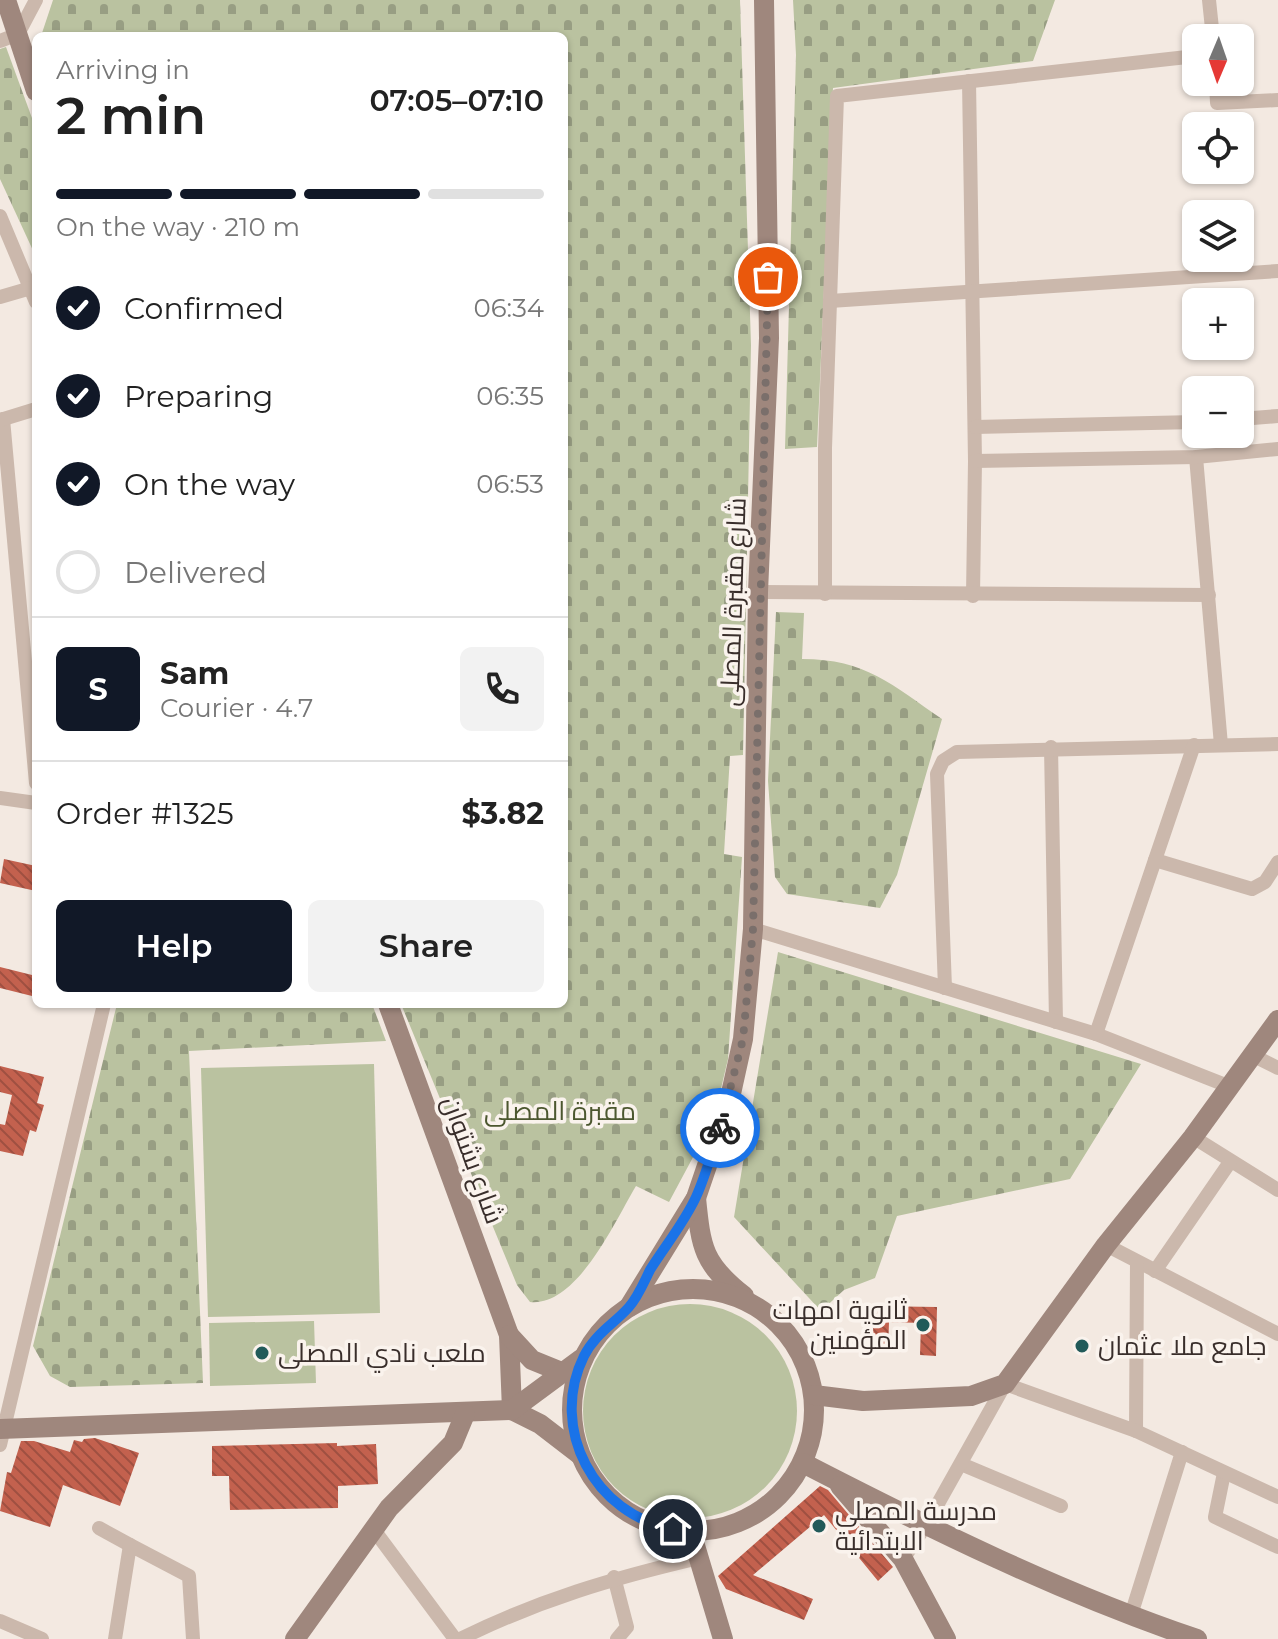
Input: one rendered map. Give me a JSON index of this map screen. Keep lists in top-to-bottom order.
{
  "streets": {
    "street": ["شارع مقبرة المصلى", "شارع بشتوان"]
  },
  "parks": ["مقبرة المصلى"],
  "places": [
    "ثانوية امهات المؤمنين",
    "جامع ملا عثمان",
    "ملعب نادي المصلى",
    "مدرسة المصلى الابتدائية"
  ],
  "north": "bottom",
  "page": {
    "map_buttons": ["+", "−"],
    "heading": ["2 min", "Arriving in", "07:05–07:10"],
    "panel": [
      "Sam",
      "Courier · 4.7",
      "Order #1325",
      "$3.82"
    ],
    "bar": "On the way · 210 m",
    "list": [
      ["Confirmed", "06:34"],
      ["Preparing", "06:35"],
      ["On the way", "06:53"],
      "Delivered"
    ],
    "round": "S",
    "buttons": ["Help", "Share"]
  }
}
